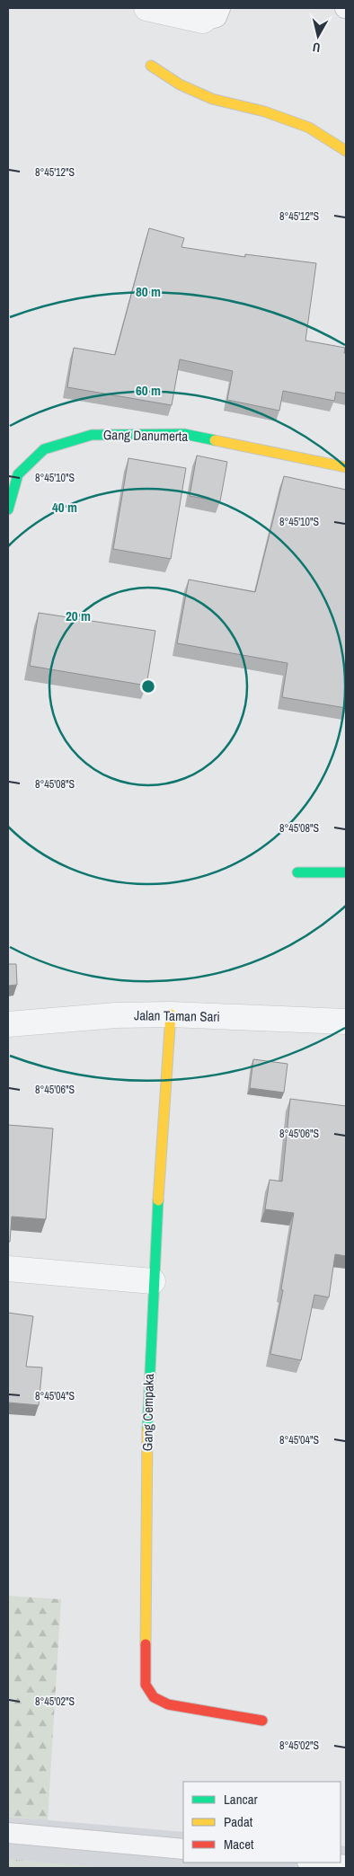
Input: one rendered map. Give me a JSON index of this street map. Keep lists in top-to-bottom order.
{
  "streets": {
    "street": ["Gang Danumerta", "Jalan Taman Sari", "Gang Cempaka"]
  },
  "crossings": [
    ["Jalan Taman Sari", "Gang Cempaka"]
  ],
  "legend": ["Lancar", "Padat", "Macet"],
  "north": "bottom",
  "coordinates": [
    "8°45'12\"S",
    "8°45'10\"S",
    "8°45'08\"S",
    "8°45'06\"S",
    "8°45'04\"S",
    "8°45'02\"S"
  ],
  "rings": [
    "80 m",
    "60 m",
    "40 m",
    "20 m"
  ]
}
